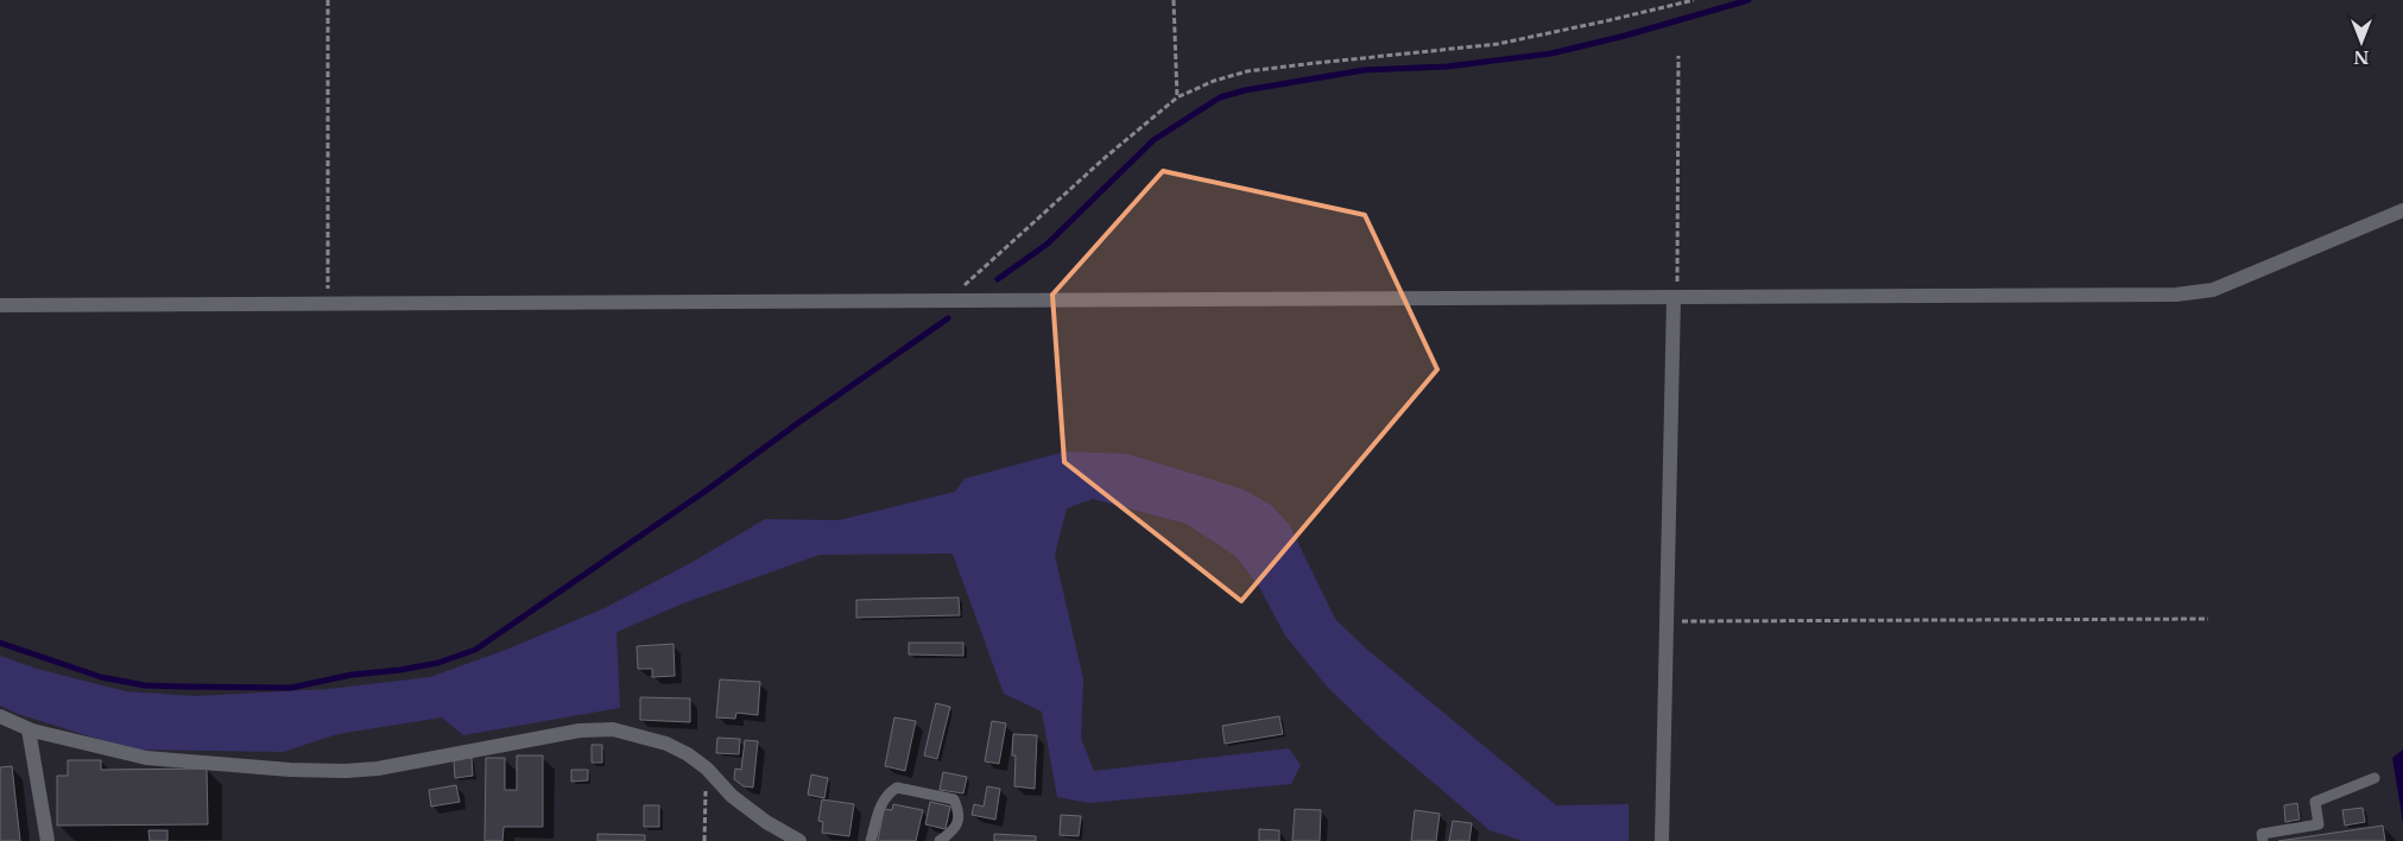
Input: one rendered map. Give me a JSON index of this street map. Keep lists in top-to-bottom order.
{
  "north": "bottom"
}
